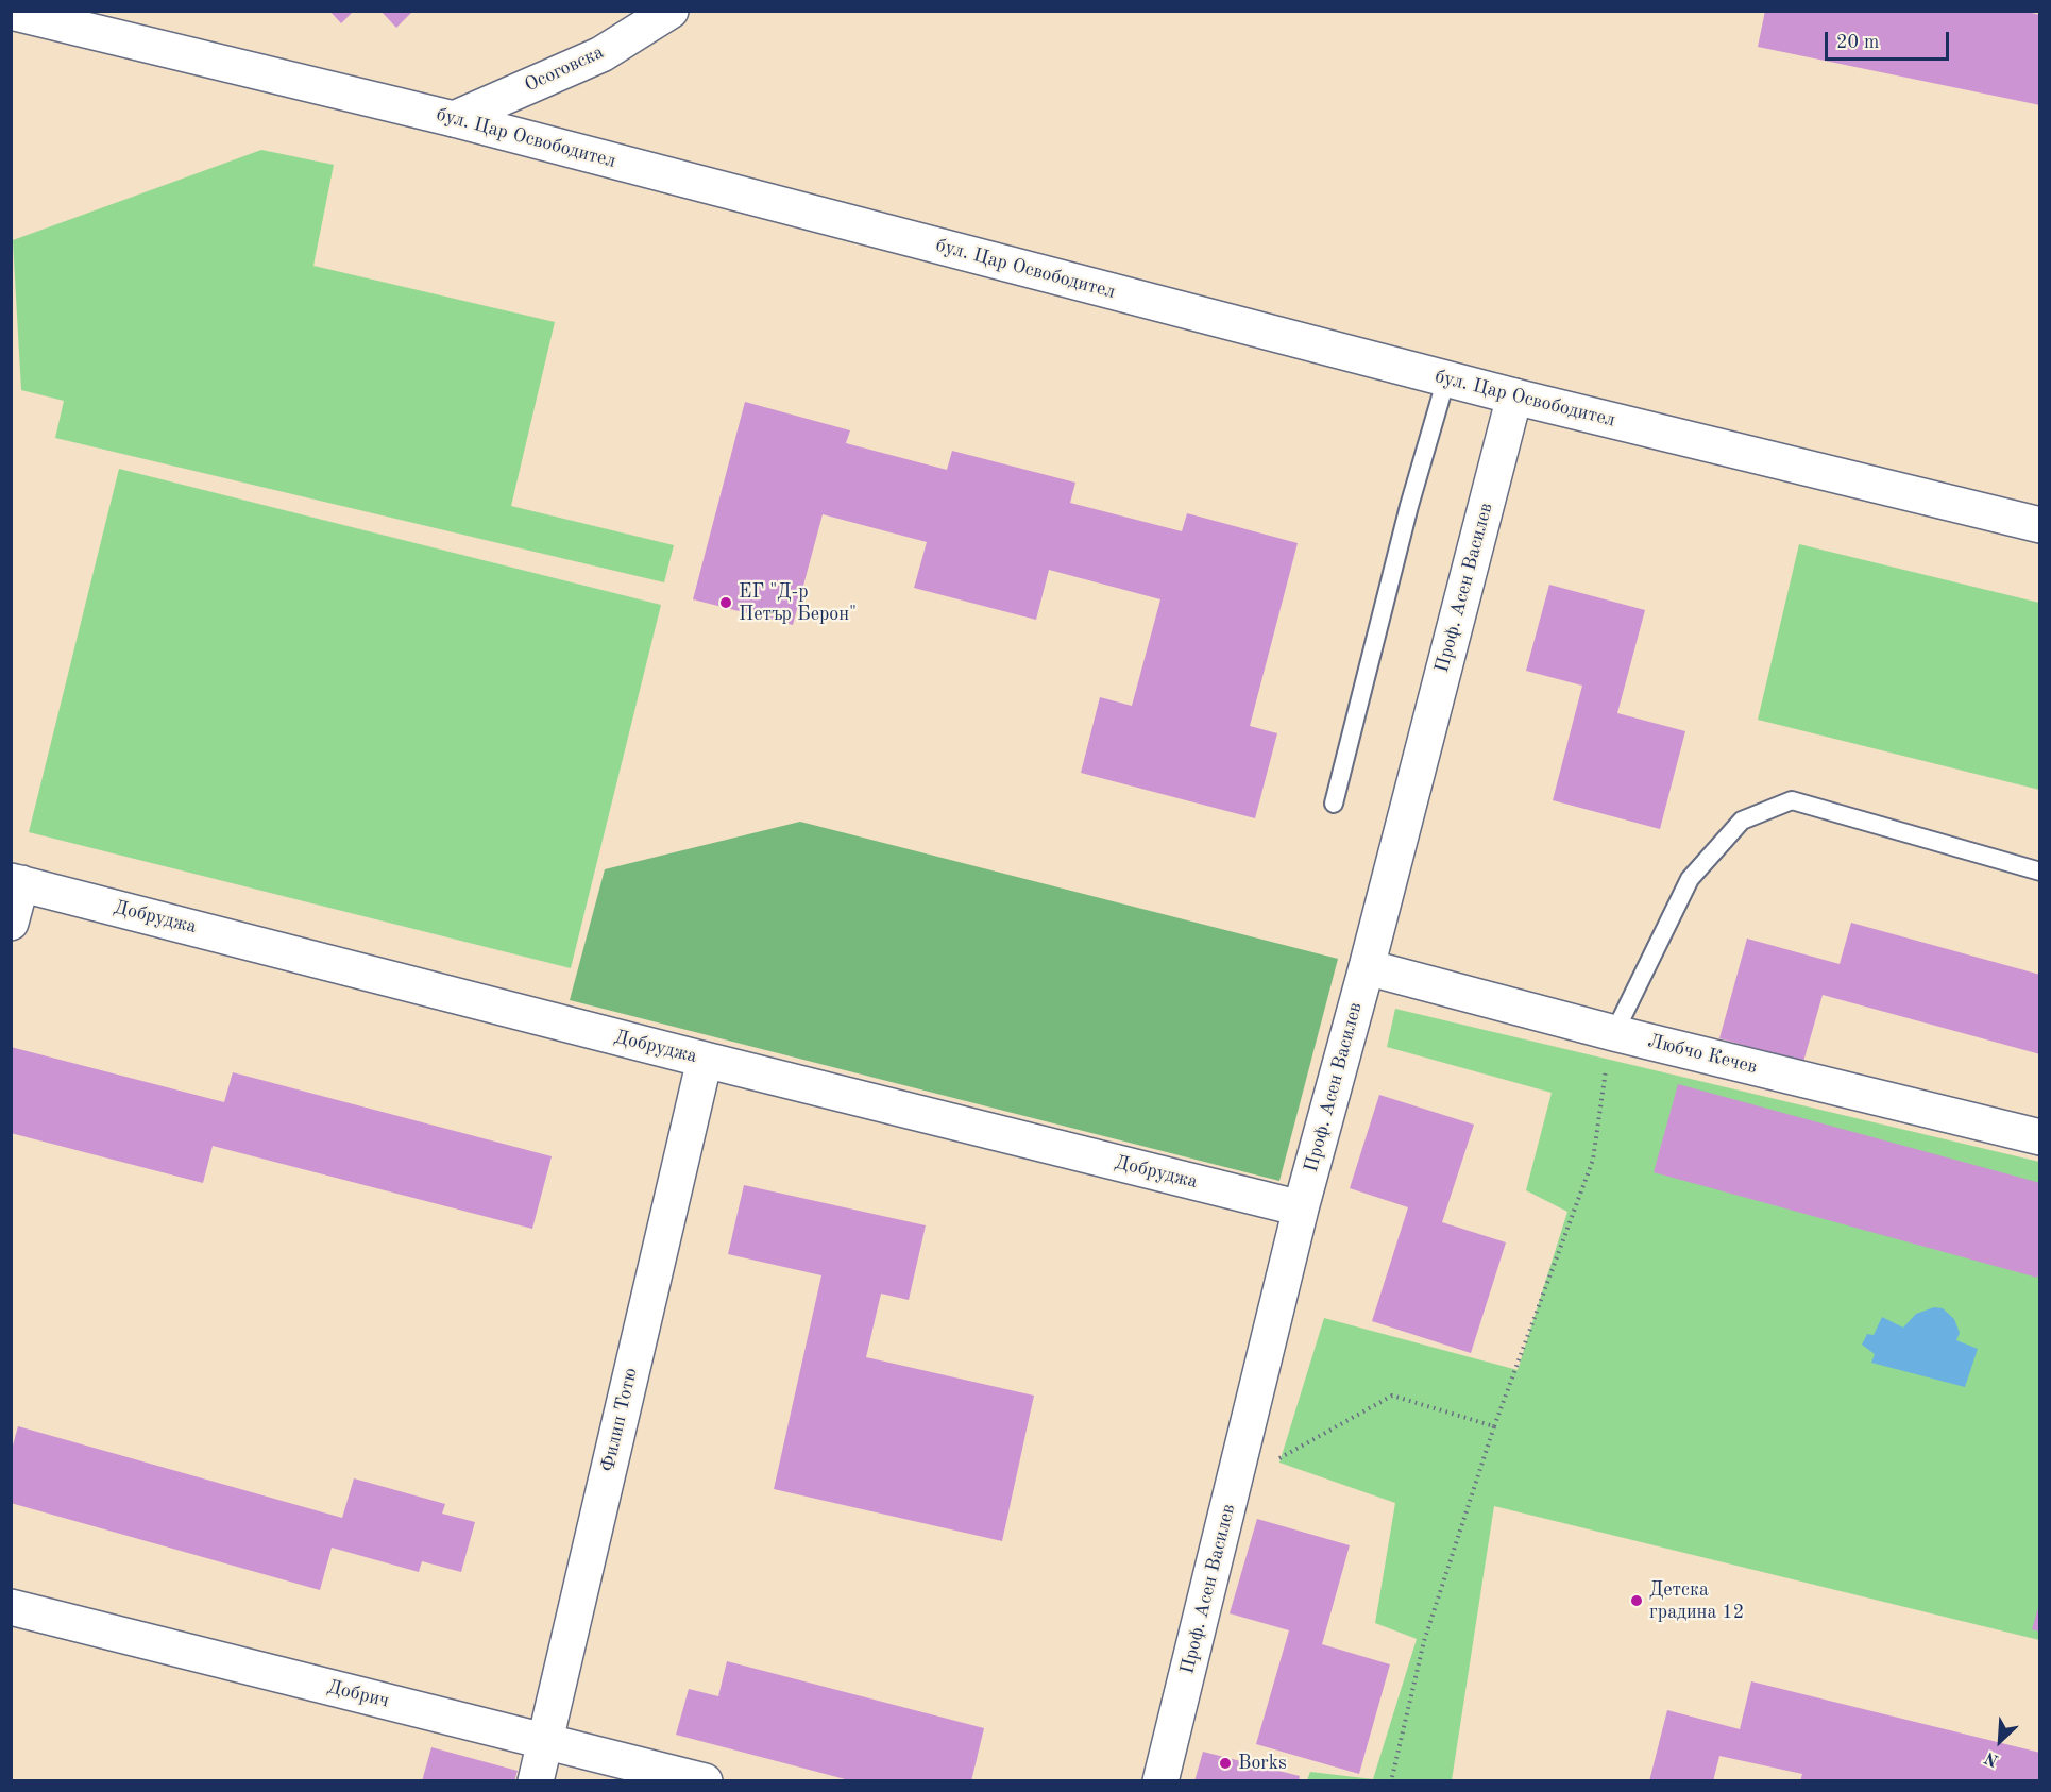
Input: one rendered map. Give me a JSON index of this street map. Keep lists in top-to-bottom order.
{
  "streets": {
    "street": [
      "Осоговска",
      "бул. Цар Освободител",
      "Проф. Асен Василев",
      "Добруджа",
      "Любчо Кечев",
      "Филип Тотю",
      "Добрич"
    ]
  },
  "crossings": [
    ["Осоговска", "бул. Цар Освободител"],
    ["бул. Цар Освободител", "Проф. Асен Василев"],
    ["Проф. Асен Василев", "Добруджа"],
    ["Проф. Асен Василев", "Любчо Кечев"],
    ["Добруджа", "Филип Тотю"],
    ["Филип Тотю", "Добрич"]
  ],
  "places": ["ЕГ \"Д-р Петър Берон\"", "Детска градина 12", "Borks"],
  "scale_bar": "20 m",
  "north": "bottom left"
}
